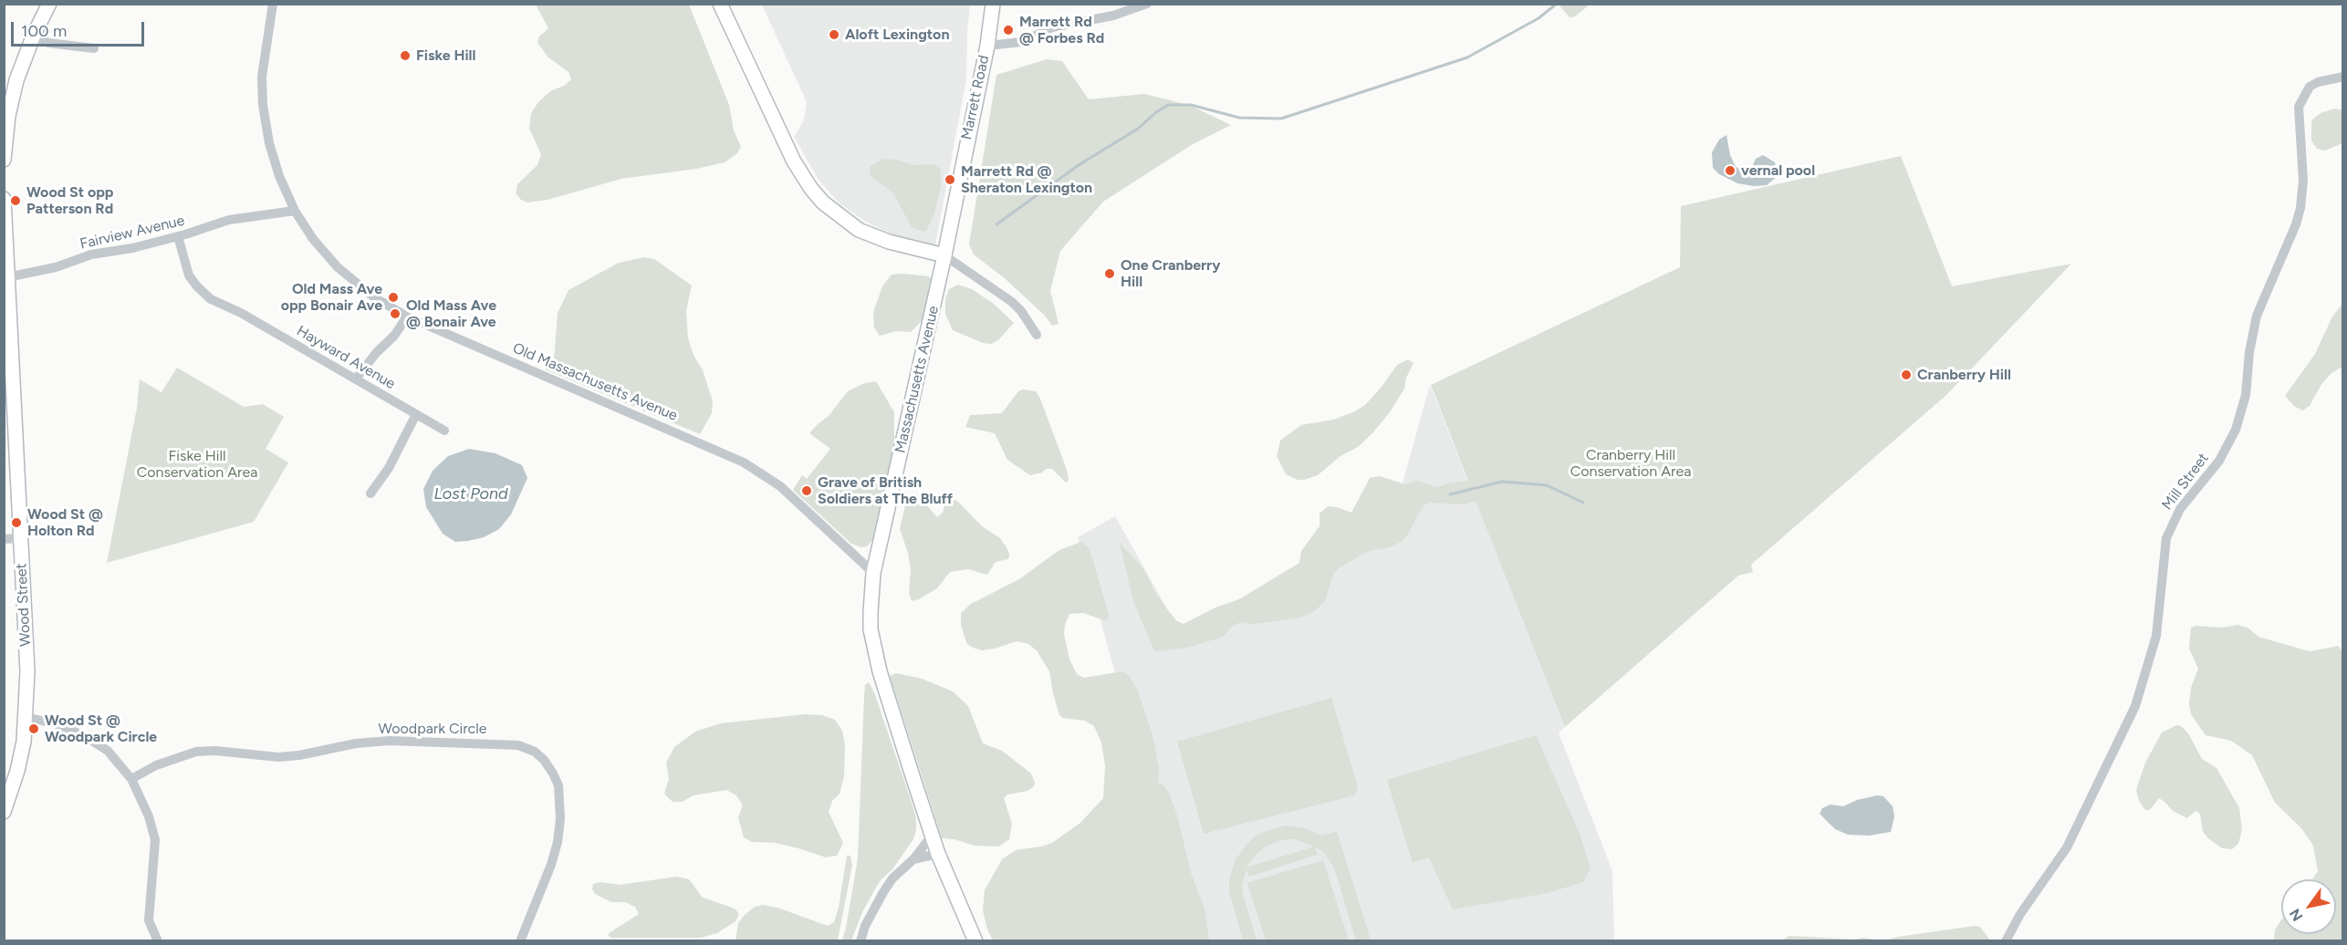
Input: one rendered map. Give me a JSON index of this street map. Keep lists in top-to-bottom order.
{
  "streets": {
    "main road": ["Marrett Road", "Massachusetts Avenue", "Wood Street"],
    "street": [
      "Fairview Avenue",
      "Hayward Avenue",
      "Old Massachusetts Avenue",
      "Mill Street",
      "Woodpark Circle"
    ]
  },
  "crossings": [
    ["Marrett Road", "Massachusetts Avenue"],
    ["Fairview Avenue", "Hayward Avenue"],
    ["Fairview Avenue", "Old Massachusetts Avenue"],
    ["Fairview Avenue", "Wood Street"],
    ["Massachusetts Avenue", "Old Massachusetts Avenue"]
  ],
  "water": ["Lost Pond"],
  "parks": ["Cranberry Hill Conservation Area", "Fiske Hill Conservation Area"],
  "places": [
    "Marrett Rd @ Forbes Rd",
    "Aloft Lexington",
    "Fiske Hill",
    "vernal pool",
    "Marrett Rd @ Sheraton Lexington",
    "Wood St opp Patterson Rd",
    "One Cranberry Hill",
    "Old Mass Ave opp Bonair Ave",
    "Old Mass Ave @ Bonair Ave",
    "Cranberry Hill",
    "Grave of British Soldiers at The Bluff",
    "Wood St @ Holton Rd",
    "Wood St @ Woodpark Circle"
  ],
  "scale_bar": "100 m",
  "north": "bottom left"
}
